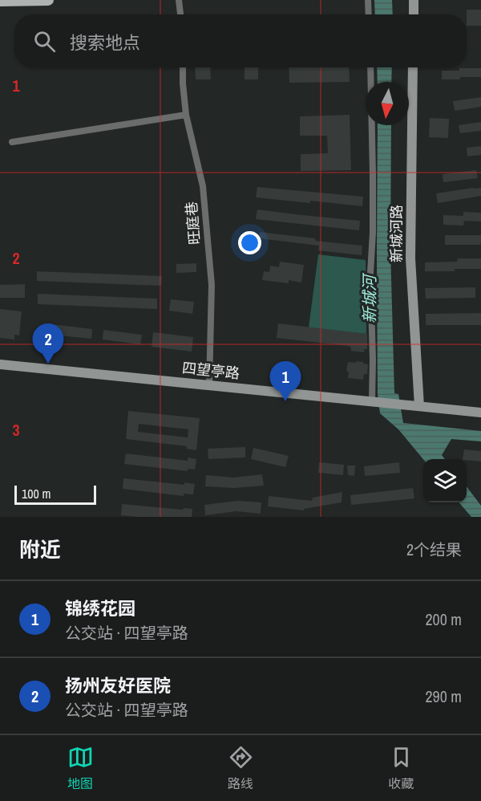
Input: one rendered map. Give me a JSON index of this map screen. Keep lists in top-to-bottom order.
{
  "streets": {
    "street": ["旺庭巷", "新城河路", "四望亭路"]
  },
  "crossings": [
    ["旺庭巷", "四望亭路"],
    ["新城河路", "四望亭路"]
  ],
  "water": ["新城河"],
  "scale_bar": "100 m",
  "north": "bottom",
  "page": {
    "search": "搜索地点",
    "pins": ["2", "1"],
    "scale": "100 m",
    "heading": ["附近", "2个结果"],
    "list": [
      {
        "mark": "1",
        "name": "锦绣花园",
        "note": "公交站 · 四望亭路",
        "value": "200 m"
      },
      {
        "mark": "2",
        "name": "扬州友好医院",
        "note": "公交站 · 四望亭路",
        "value": "290 m"
      }
    ],
    "nav": ["地图", "路线", "收藏"]
  },
  "grid": {
    "rows": ["1", "2", "3"]
  }
}
